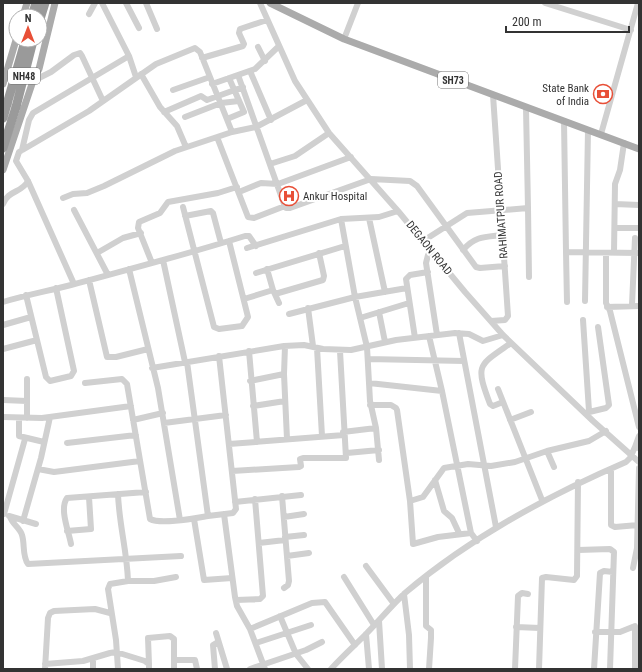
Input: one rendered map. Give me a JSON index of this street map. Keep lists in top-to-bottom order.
{
  "streets": {
    "highway": ["NH48"],
    "main road": ["SH73"],
    "street": ["RAHIMATPUR ROAD", "DEGAON ROAD"]
  },
  "crossings": [
    ["SH73", "RAHIMATPUR ROAD"],
    ["RAHIMATPUR ROAD", "DEGAON ROAD"]
  ],
  "places": {
    "bank": ["State Bank of India"],
    "hospital": ["Ankur Hospital"]
  },
  "scale_bar": "200 m",
  "north": "top"
}
